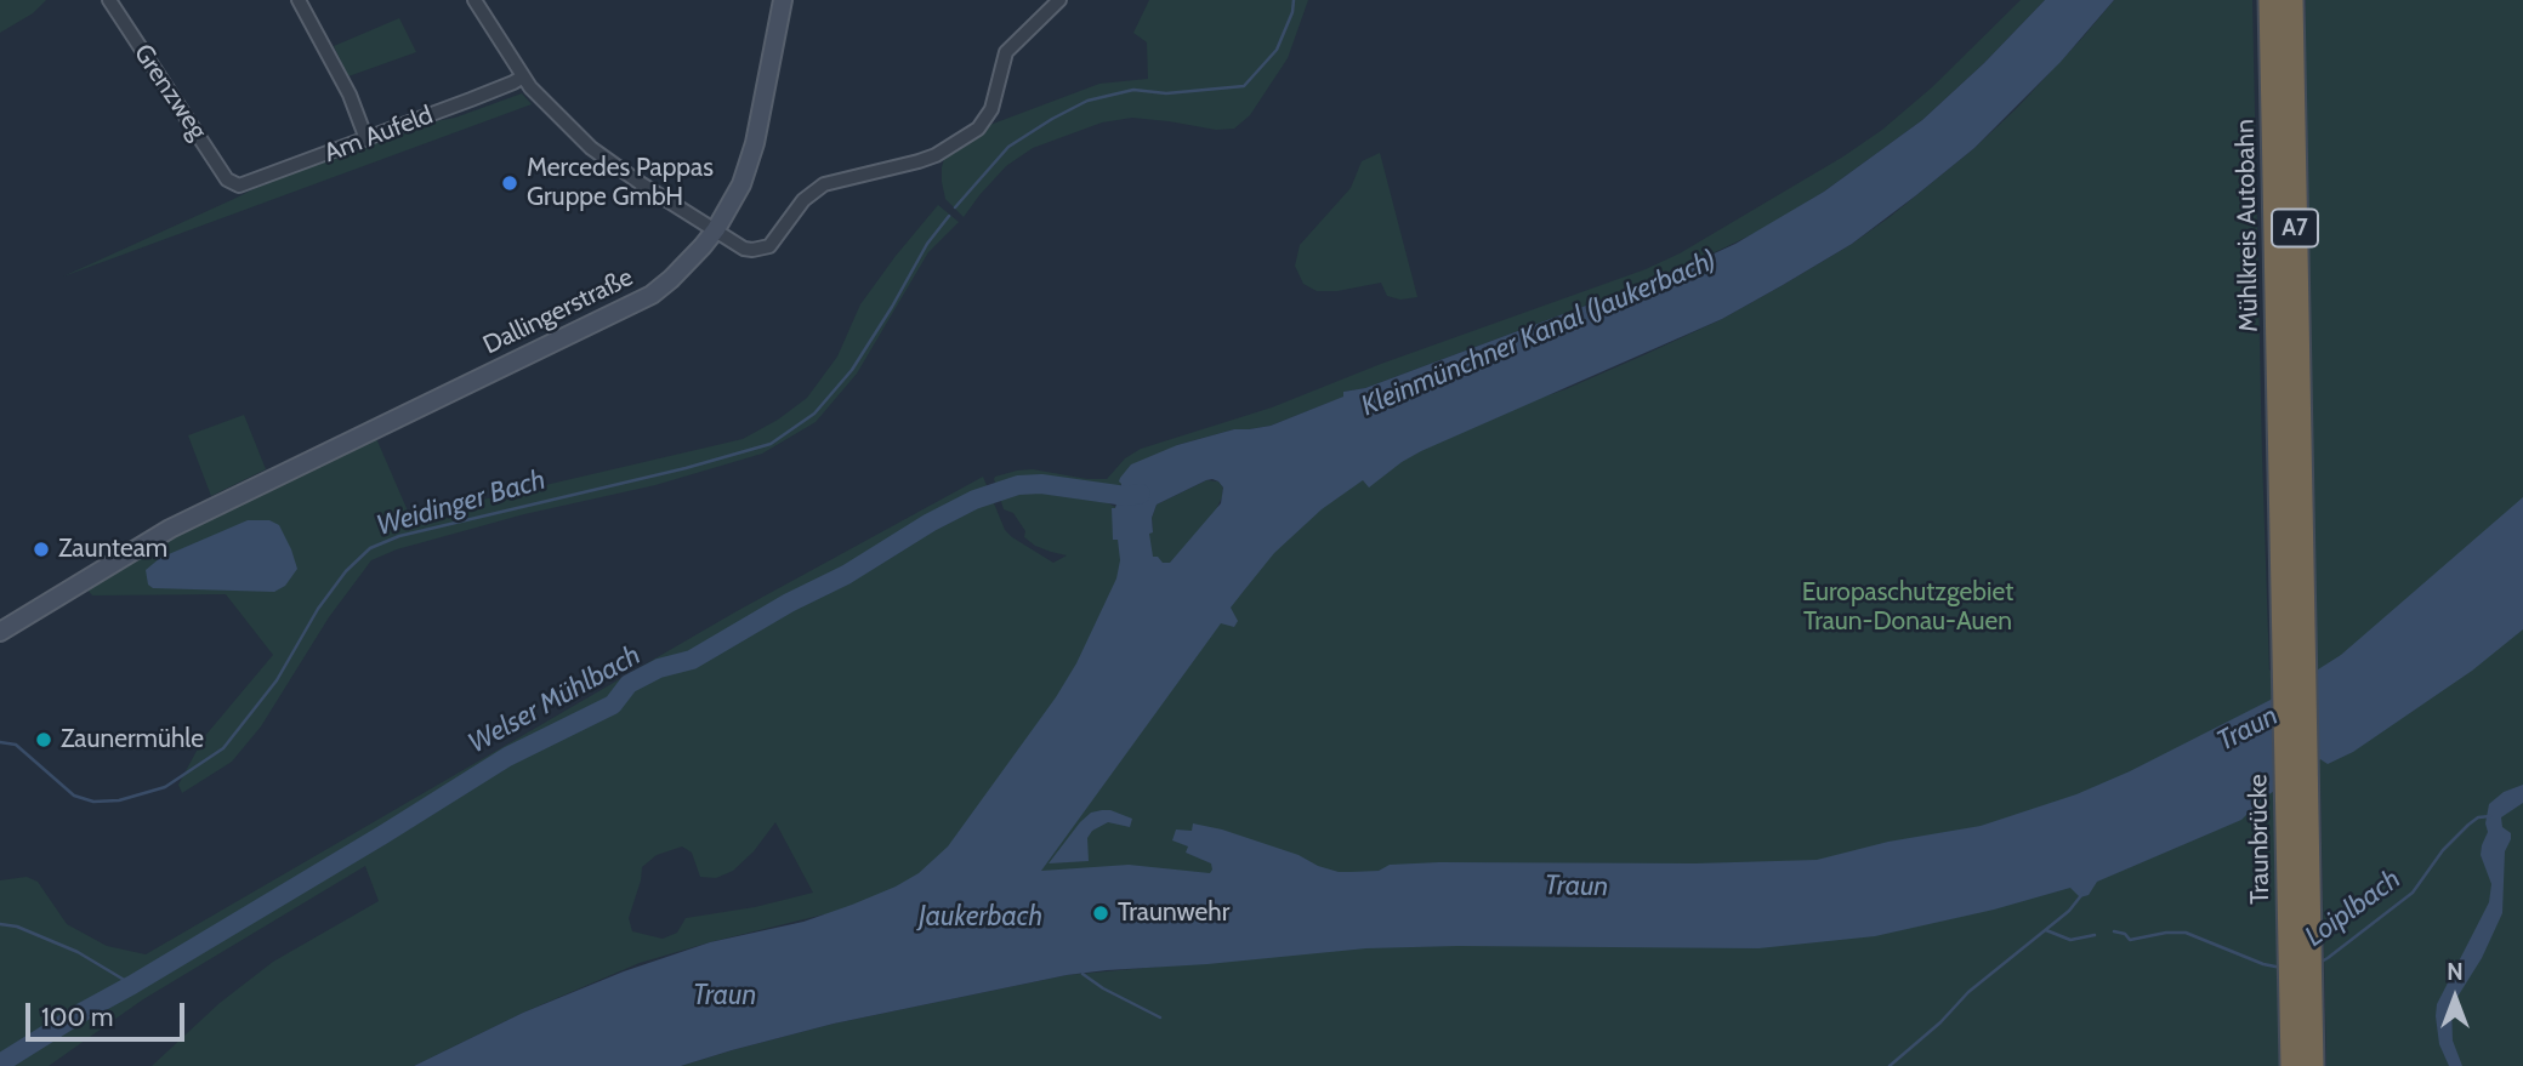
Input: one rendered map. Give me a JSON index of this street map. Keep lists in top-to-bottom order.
{
  "streets": {
    "highway": ["Mühlkreis Autobahn", "A7", "Traunbrücke"],
    "street": ["Grenzweg", "Am Aufeld", "Dallingerstraße"]
  },
  "crossings": [
    ["Grenzweg", "Am Aufeld"],
    ["Mühlkreis Autobahn", "Traunbrücke"]
  ],
  "water": [
    "Kleinmünchner Kanal (Jaukerbach)",
    "Weidinger Bach",
    "Welser Mühlbach",
    "Traun",
    "Loiplbach",
    "Jaukerbach"
  ],
  "parks": ["Europaschutzgebiet Traun-Donau-Auen"],
  "places": [
    "Mercedes Pappas Gruppe GmbH",
    "Zaunteam",
    "Zaunermühle",
    "Traunwehr"
  ],
  "scale_bar": "100 m",
  "north": "top"
}
